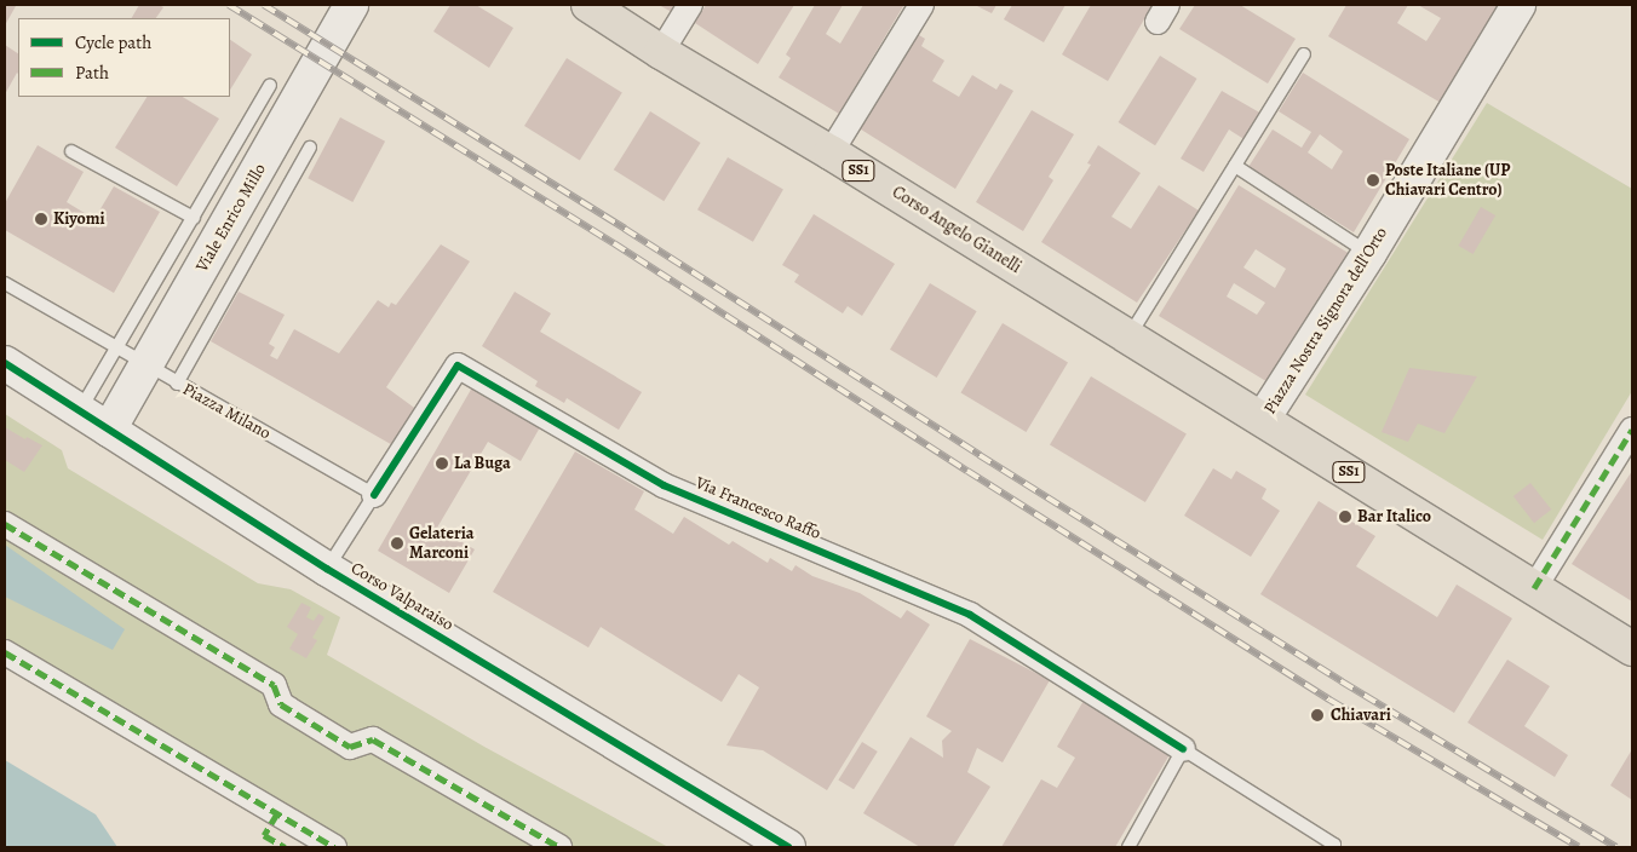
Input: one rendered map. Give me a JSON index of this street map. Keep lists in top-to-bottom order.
{
  "streets": {
    "main road": ["SS1", "Corso Angelo Gianelli", "Piazza Nostra Signora dell'Orto"],
    "street": ["Viale Enrico Millo", "Via Francesco Raffo", "Corso Valparaiso"],
    "lane": ["Piazza Milano"]
  },
  "crossings": [
    ["Viale Enrico Millo", "Piazza Milano"],
    ["Viale Enrico Millo", "Corso Valparaiso"],
    ["Corso Angelo Gianelli", "Piazza Nostra Signora dell'Orto"],
    ["Piazza Milano", "Via Francesco Raffo"]
  ],
  "places": [
    "Poste Italiane (UP Chiavari Centro)",
    "Kiyomi",
    "La Buga",
    "Bar Italico",
    "Gelateria Marconi",
    "Chiavari"
  ],
  "legend": ["Cycle path", "Path"]
}
